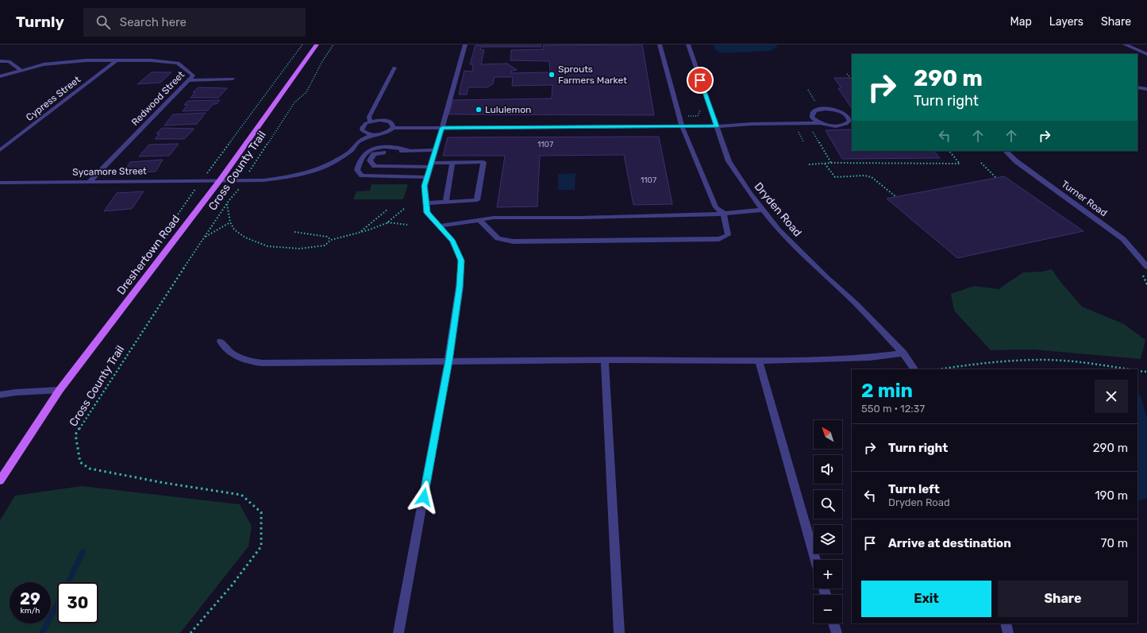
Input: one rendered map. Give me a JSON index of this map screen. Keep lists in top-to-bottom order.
{
  "streets": {
    "main road": ["Dreshertown Road"],
    "street": [
      "Cypress Street",
      "Redwood Street",
      "Sycamore Street",
      "Turner Road",
      "Dryden Road"
    ],
    "path": ["Cross County Trail"]
  },
  "crossings": [
    ["Cypress Street", "Redwood Street"],
    ["Redwood Street", "Sycamore Street"],
    ["Cross County Trail", "Sycamore Street"],
    ["Sycamore Street", "Dreshertown Road"]
  ],
  "places": ["Sprouts Farmers Market", "Lululemon"],
  "house_numbers": ["1107", "1107"],
  "north": "top left",
  "page": {
    "header": "Turnly",
    "search": "Search here",
    "nav": ["Map", "Layers", "Share"],
    "turn": ["290 m", "Turn right"],
    "heading": ["2 min", "550 m · 12:37"],
    "map_buttons": ["+", "−"],
    "list": [
      {
        "name": "Turn right",
        "value": "290 m"
      },
      {
        "name": "Turn left",
        "note": "Dryden Road",
        "value": "190 m"
      },
      {
        "name": "Arrive at destination",
        "value": "70 m"
      }
    ],
    "buttons": ["Exit", "Share"],
    "speed": "29 km/h",
    "limit": "30"
  }
}
